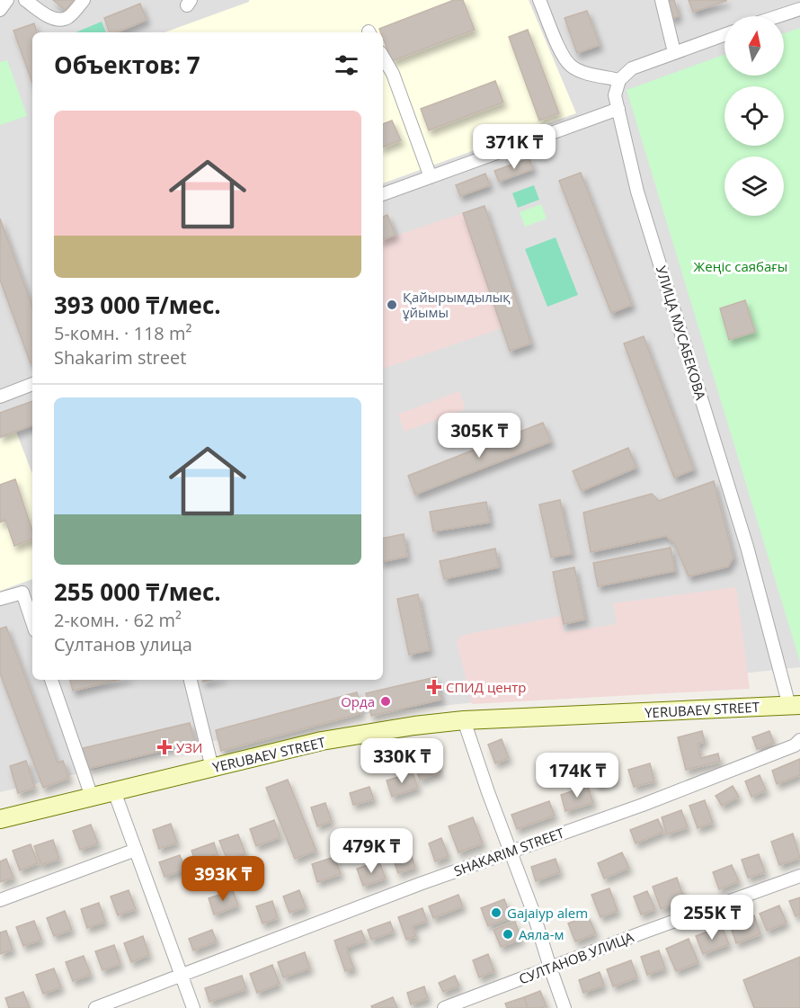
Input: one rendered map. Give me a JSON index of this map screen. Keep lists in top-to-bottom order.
{
  "streets": {
    "main road": ["YERUBAEV STREET"],
    "street": ["УЛИЦА МУСАБЕКОВА", "SHAKARIM STREET", "СУЛТАНОВ УЛИЦА"]
  },
  "crossings": [
    ["УЛИЦА МУСАБЕКОВА", "YERUBAEV STREET"]
  ],
  "parks": ["Жеңіс саябағы"],
  "places": {
    "other": [
      "Қайырымдылық ұйымы",
      "Орда",
      "Gajaiyp alem",
      "Аяла-м"
    ],
    "health": ["СПИД центр", "УЗИ"]
  },
  "north": "top",
  "page": {
    "heading": "Объектов: 7",
    "list": [
      {
        "name": "393 000 ₸/мес.",
        "note": "5-комн. · 118 m² · Shakarim street"
      },
      {
        "name": "255 000 ₸/мес.",
        "note": "2-комн. · 62 m² · Султанов улица"
      }
    ],
    "price": [
      "371K ₸",
      "305K ₸",
      "330K ₸",
      "174K ₸",
      "479K ₸",
      "393K ₸",
      "255K ₸"
    ]
  }
}
